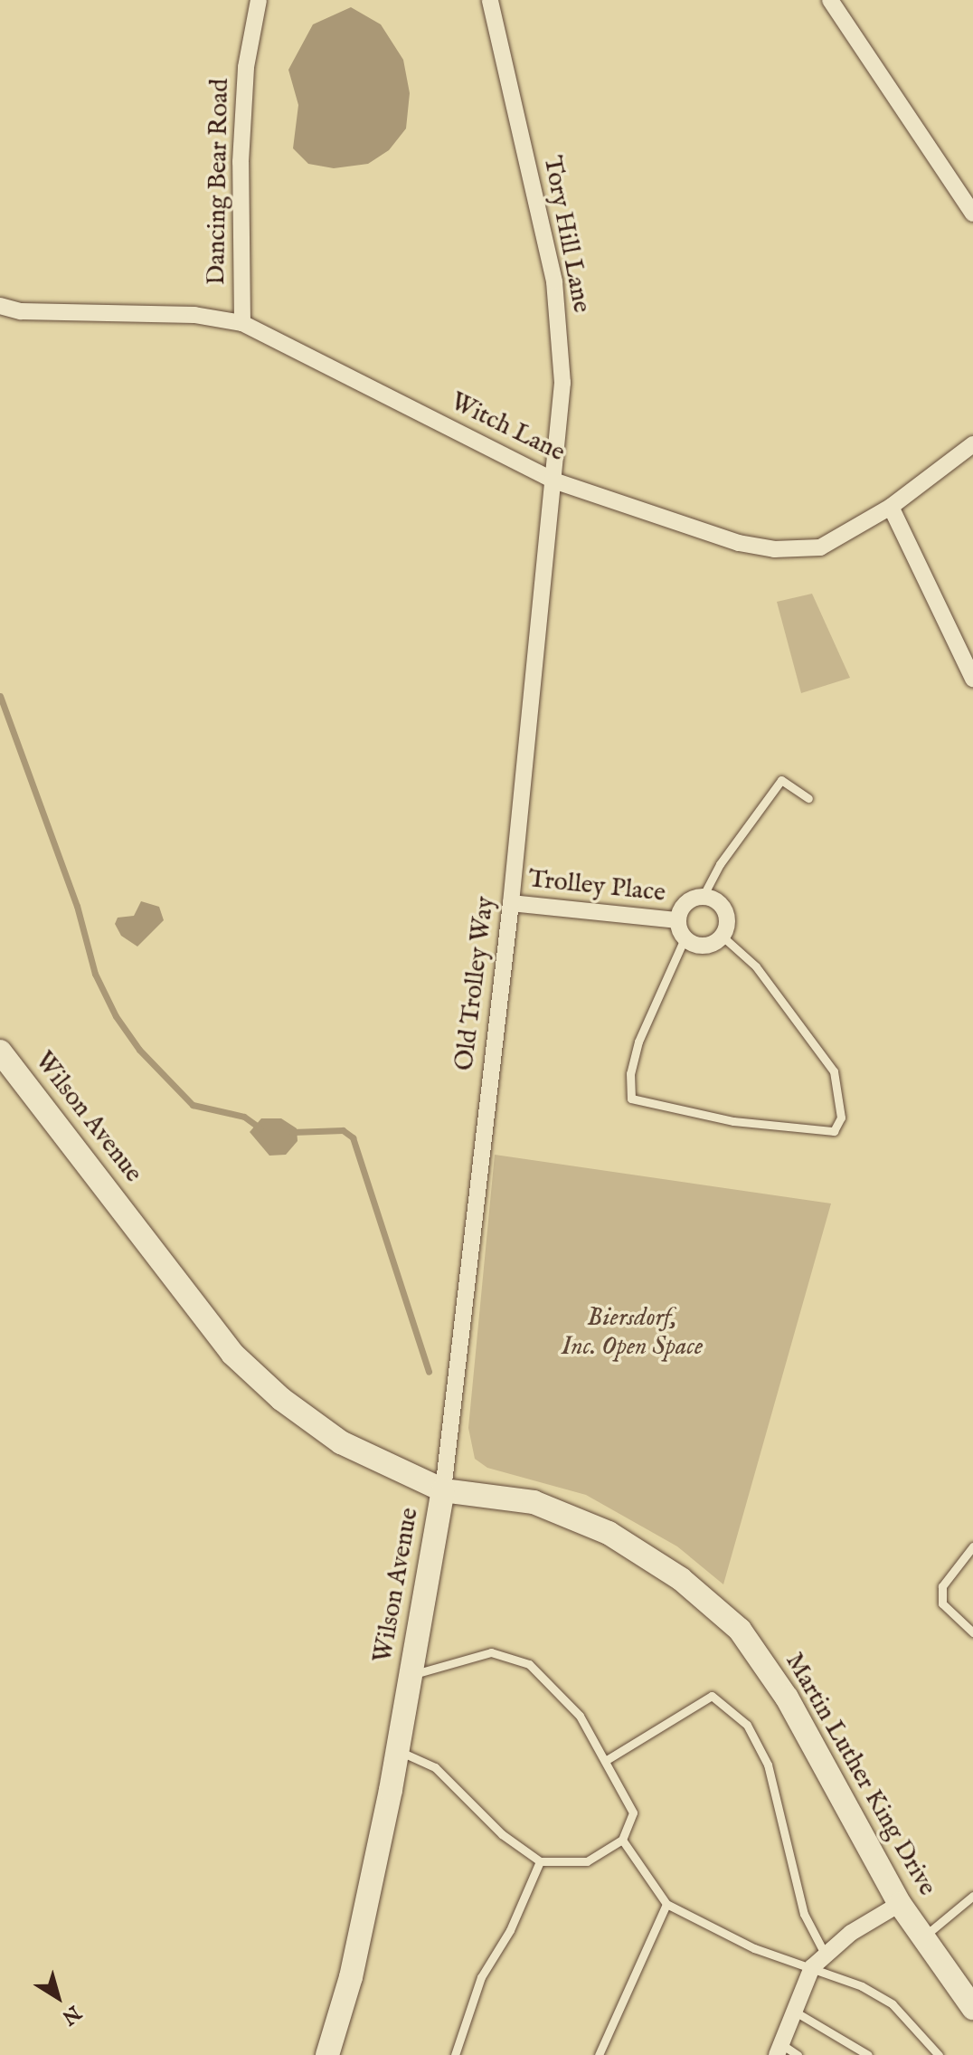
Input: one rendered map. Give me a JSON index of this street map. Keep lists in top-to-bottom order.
{
  "streets": {
    "main road": ["Wilson Avenue", "Martin Luther King Drive"],
    "street": [
      "Dancing Bear Road",
      "Tory Hill Lane",
      "Witch Lane",
      "Trolley Place",
      "Old Trolley Way"
    ]
  },
  "crossings": [
    ["Dancing Bear Road", "Witch Lane"],
    ["Tory Hill Lane", "Witch Lane"],
    ["Tory Hill Lane", "Old Trolley Way"],
    ["Witch Lane", "Old Trolley Way"],
    ["Trolley Place", "Old Trolley Way"],
    ["Old Trolley Way", "Wilson Avenue"],
    ["Old Trolley Way", "Martin Luther King Drive"],
    ["Wilson Avenue", "Martin Luther King Drive"]
  ],
  "parks": ["Biersdorf, Inc. Open Space"],
  "north": "bottom right"
}
